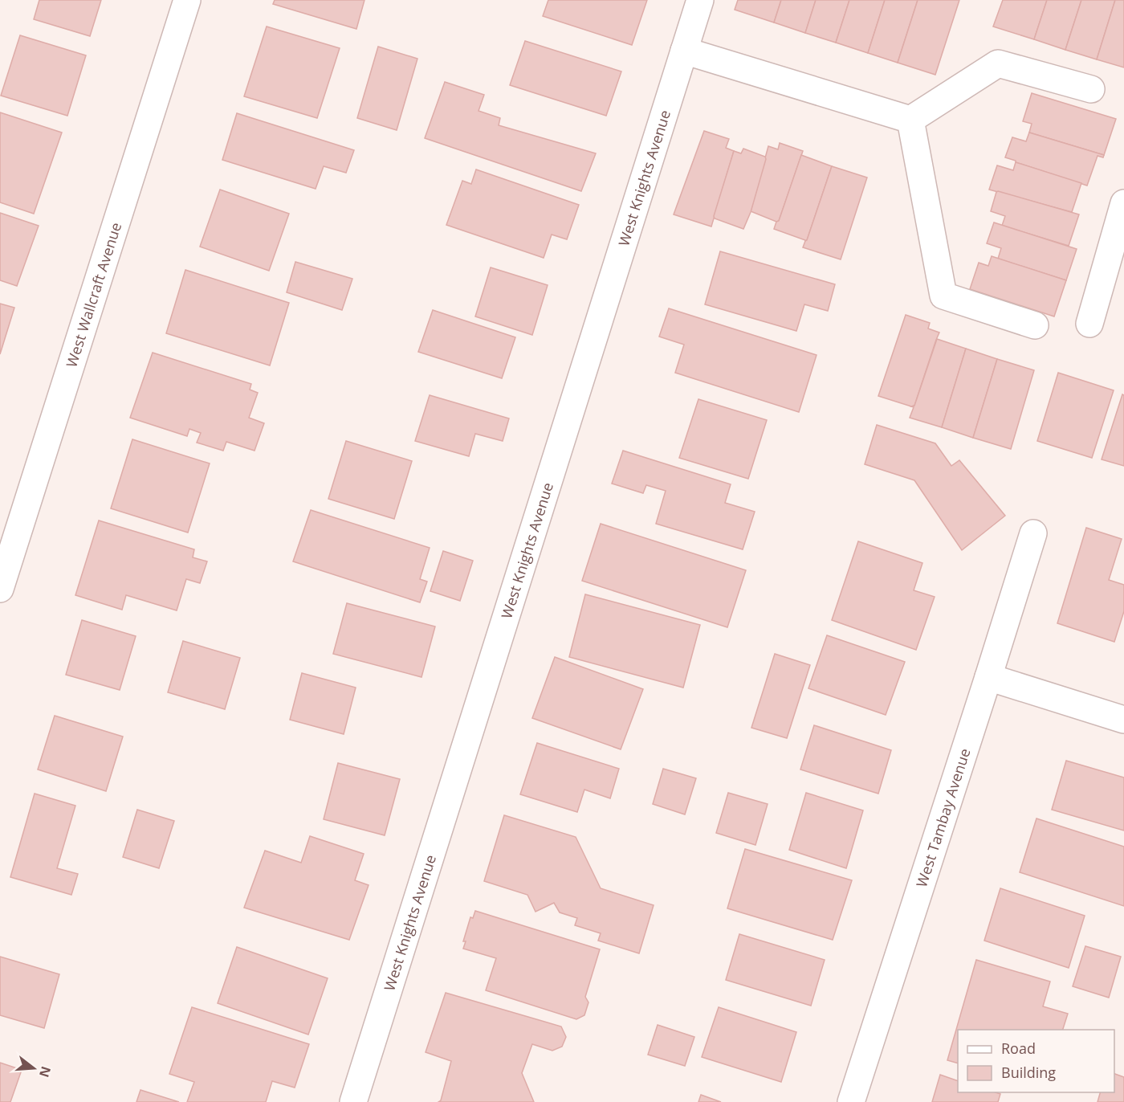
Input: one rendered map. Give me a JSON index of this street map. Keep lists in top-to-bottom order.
{
  "streets": {
    "street": ["West Knights Avenue", "West Wallcraft Avenue", "West Tambay Avenue"]
  },
  "legend": ["Road", "Building"],
  "north": "right"
}
